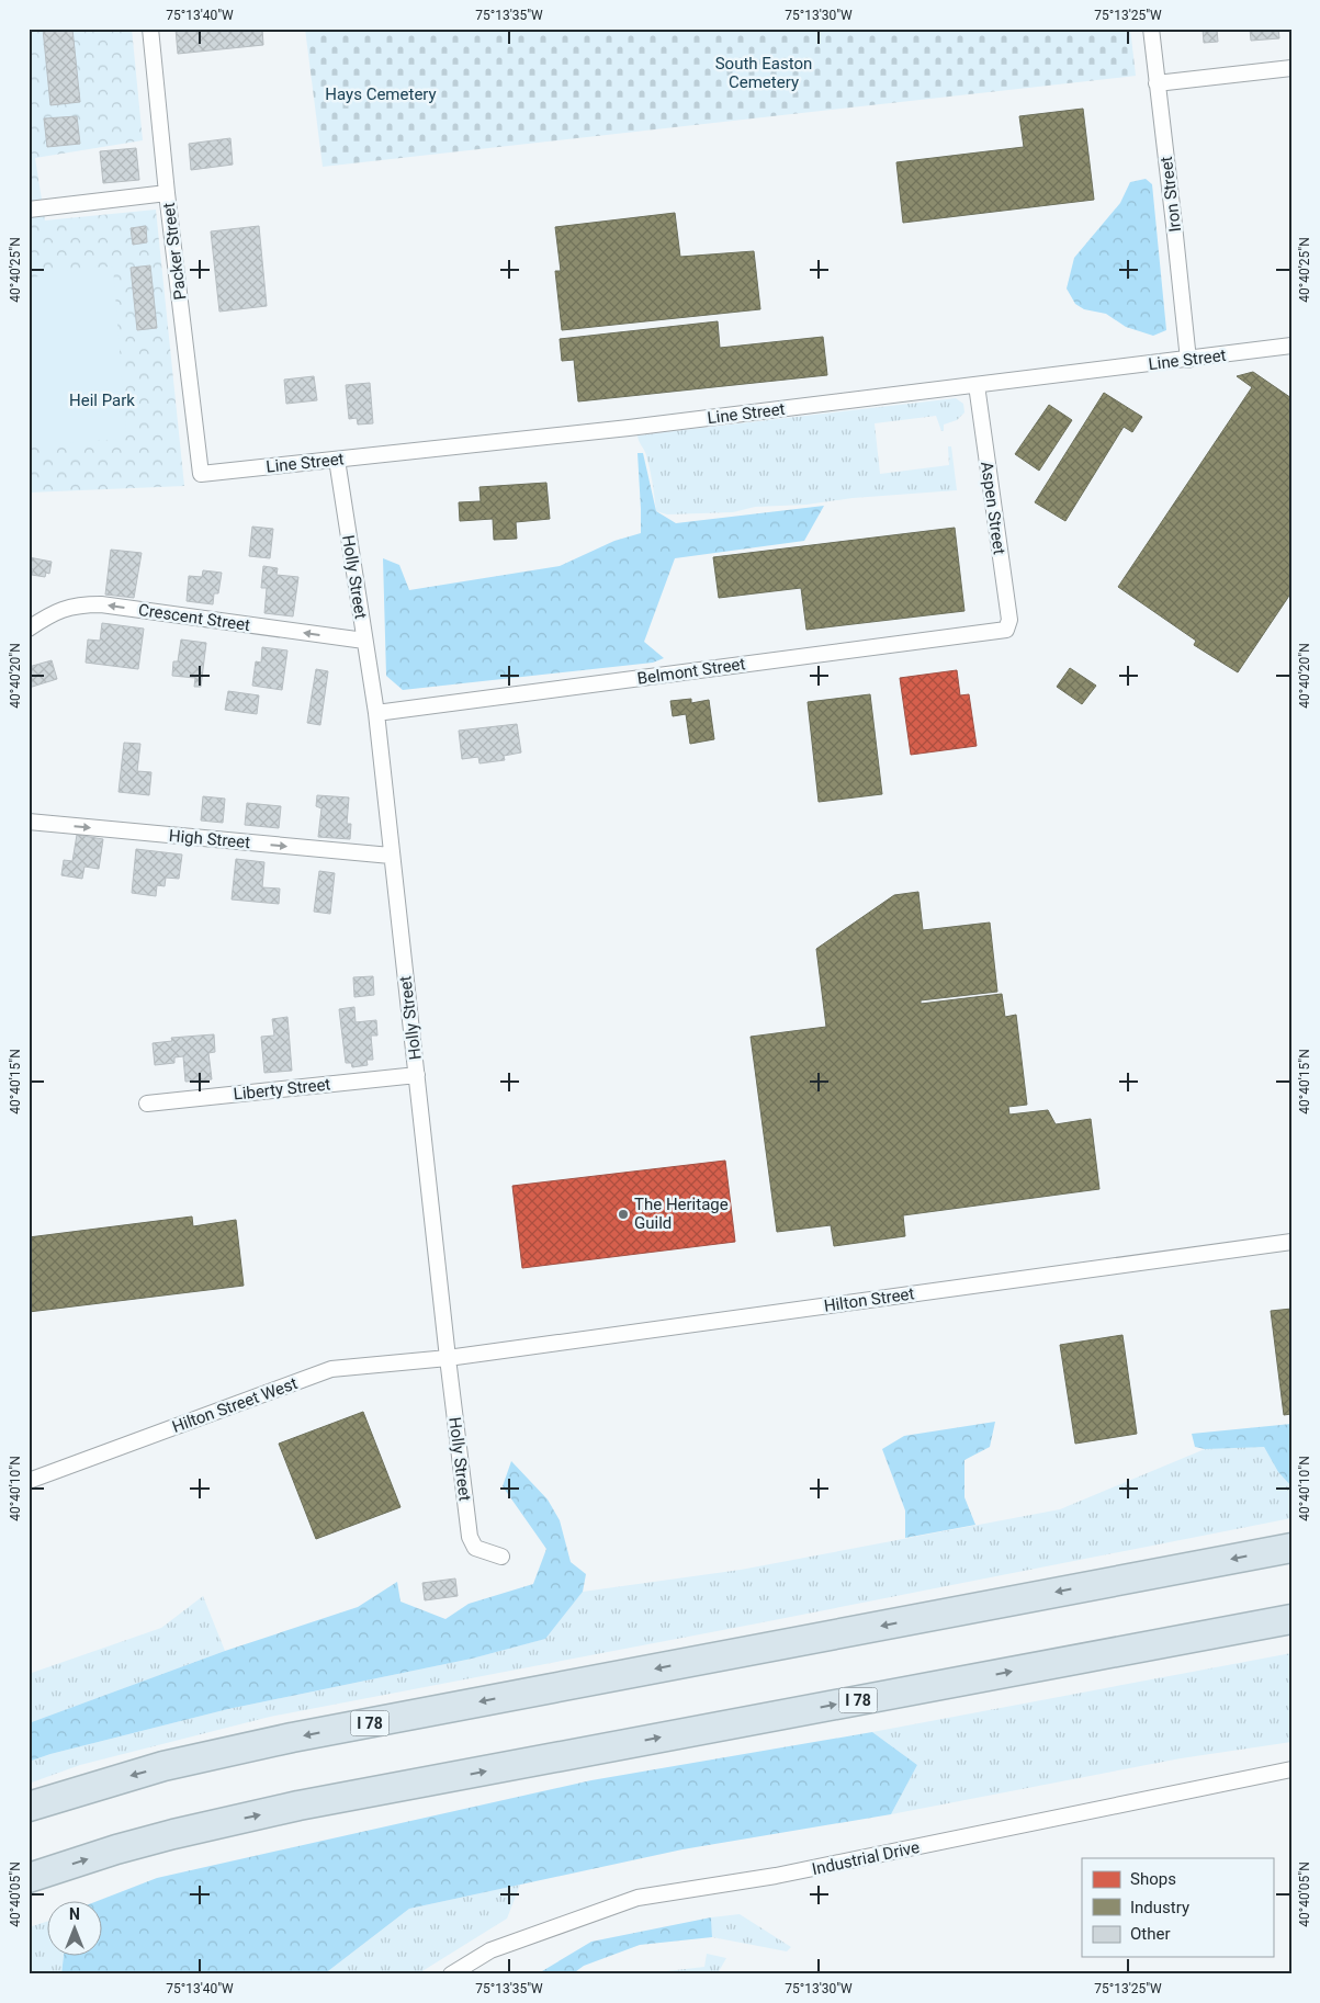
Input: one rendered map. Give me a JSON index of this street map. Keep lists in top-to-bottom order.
{
  "streets": {
    "highway": ["I 78"],
    "street": [
      "Iron Street",
      "Packer Street",
      "Line Street",
      "Aspen Street",
      "Holly Street",
      "Crescent Street",
      "Belmont Street",
      "High Street",
      "Liberty Street",
      "Hilton Street",
      "Hilton Street West",
      "Industrial Drive"
    ]
  },
  "crossings": [
    ["Iron Street", "Line Street"],
    ["Packer Street", "Line Street"],
    ["Line Street", "Aspen Street"],
    ["Line Street", "Holly Street"],
    ["Aspen Street", "Belmont Street"],
    ["Holly Street", "Crescent Street"],
    ["Holly Street", "Belmont Street"],
    ["Holly Street", "High Street"],
    ["Holly Street", "Liberty Street"],
    ["Holly Street", "Hilton Street"],
    ["Holly Street", "Hilton Street West"],
    ["Hilton Street", "Hilton Street West"]
  ],
  "one_way": ["Crescent Street", "High Street"],
  "parks": ["South Easton Cemetery", "Hays Cemetery", "Heil Park"],
  "places": ["The Heritage Guild"],
  "legend": ["Shops", "Industry", "Other"],
  "north": "top",
  "coordinates": [
    "75°13'40\"W",
    "75°13'35\"W",
    "75°13'30\"W",
    "75°13'25\"W",
    "40°40'25\"N",
    "40°40'20\"N",
    "40°40'15\"N",
    "40°40'10\"N",
    "40°40'05\"N"
  ]
}
